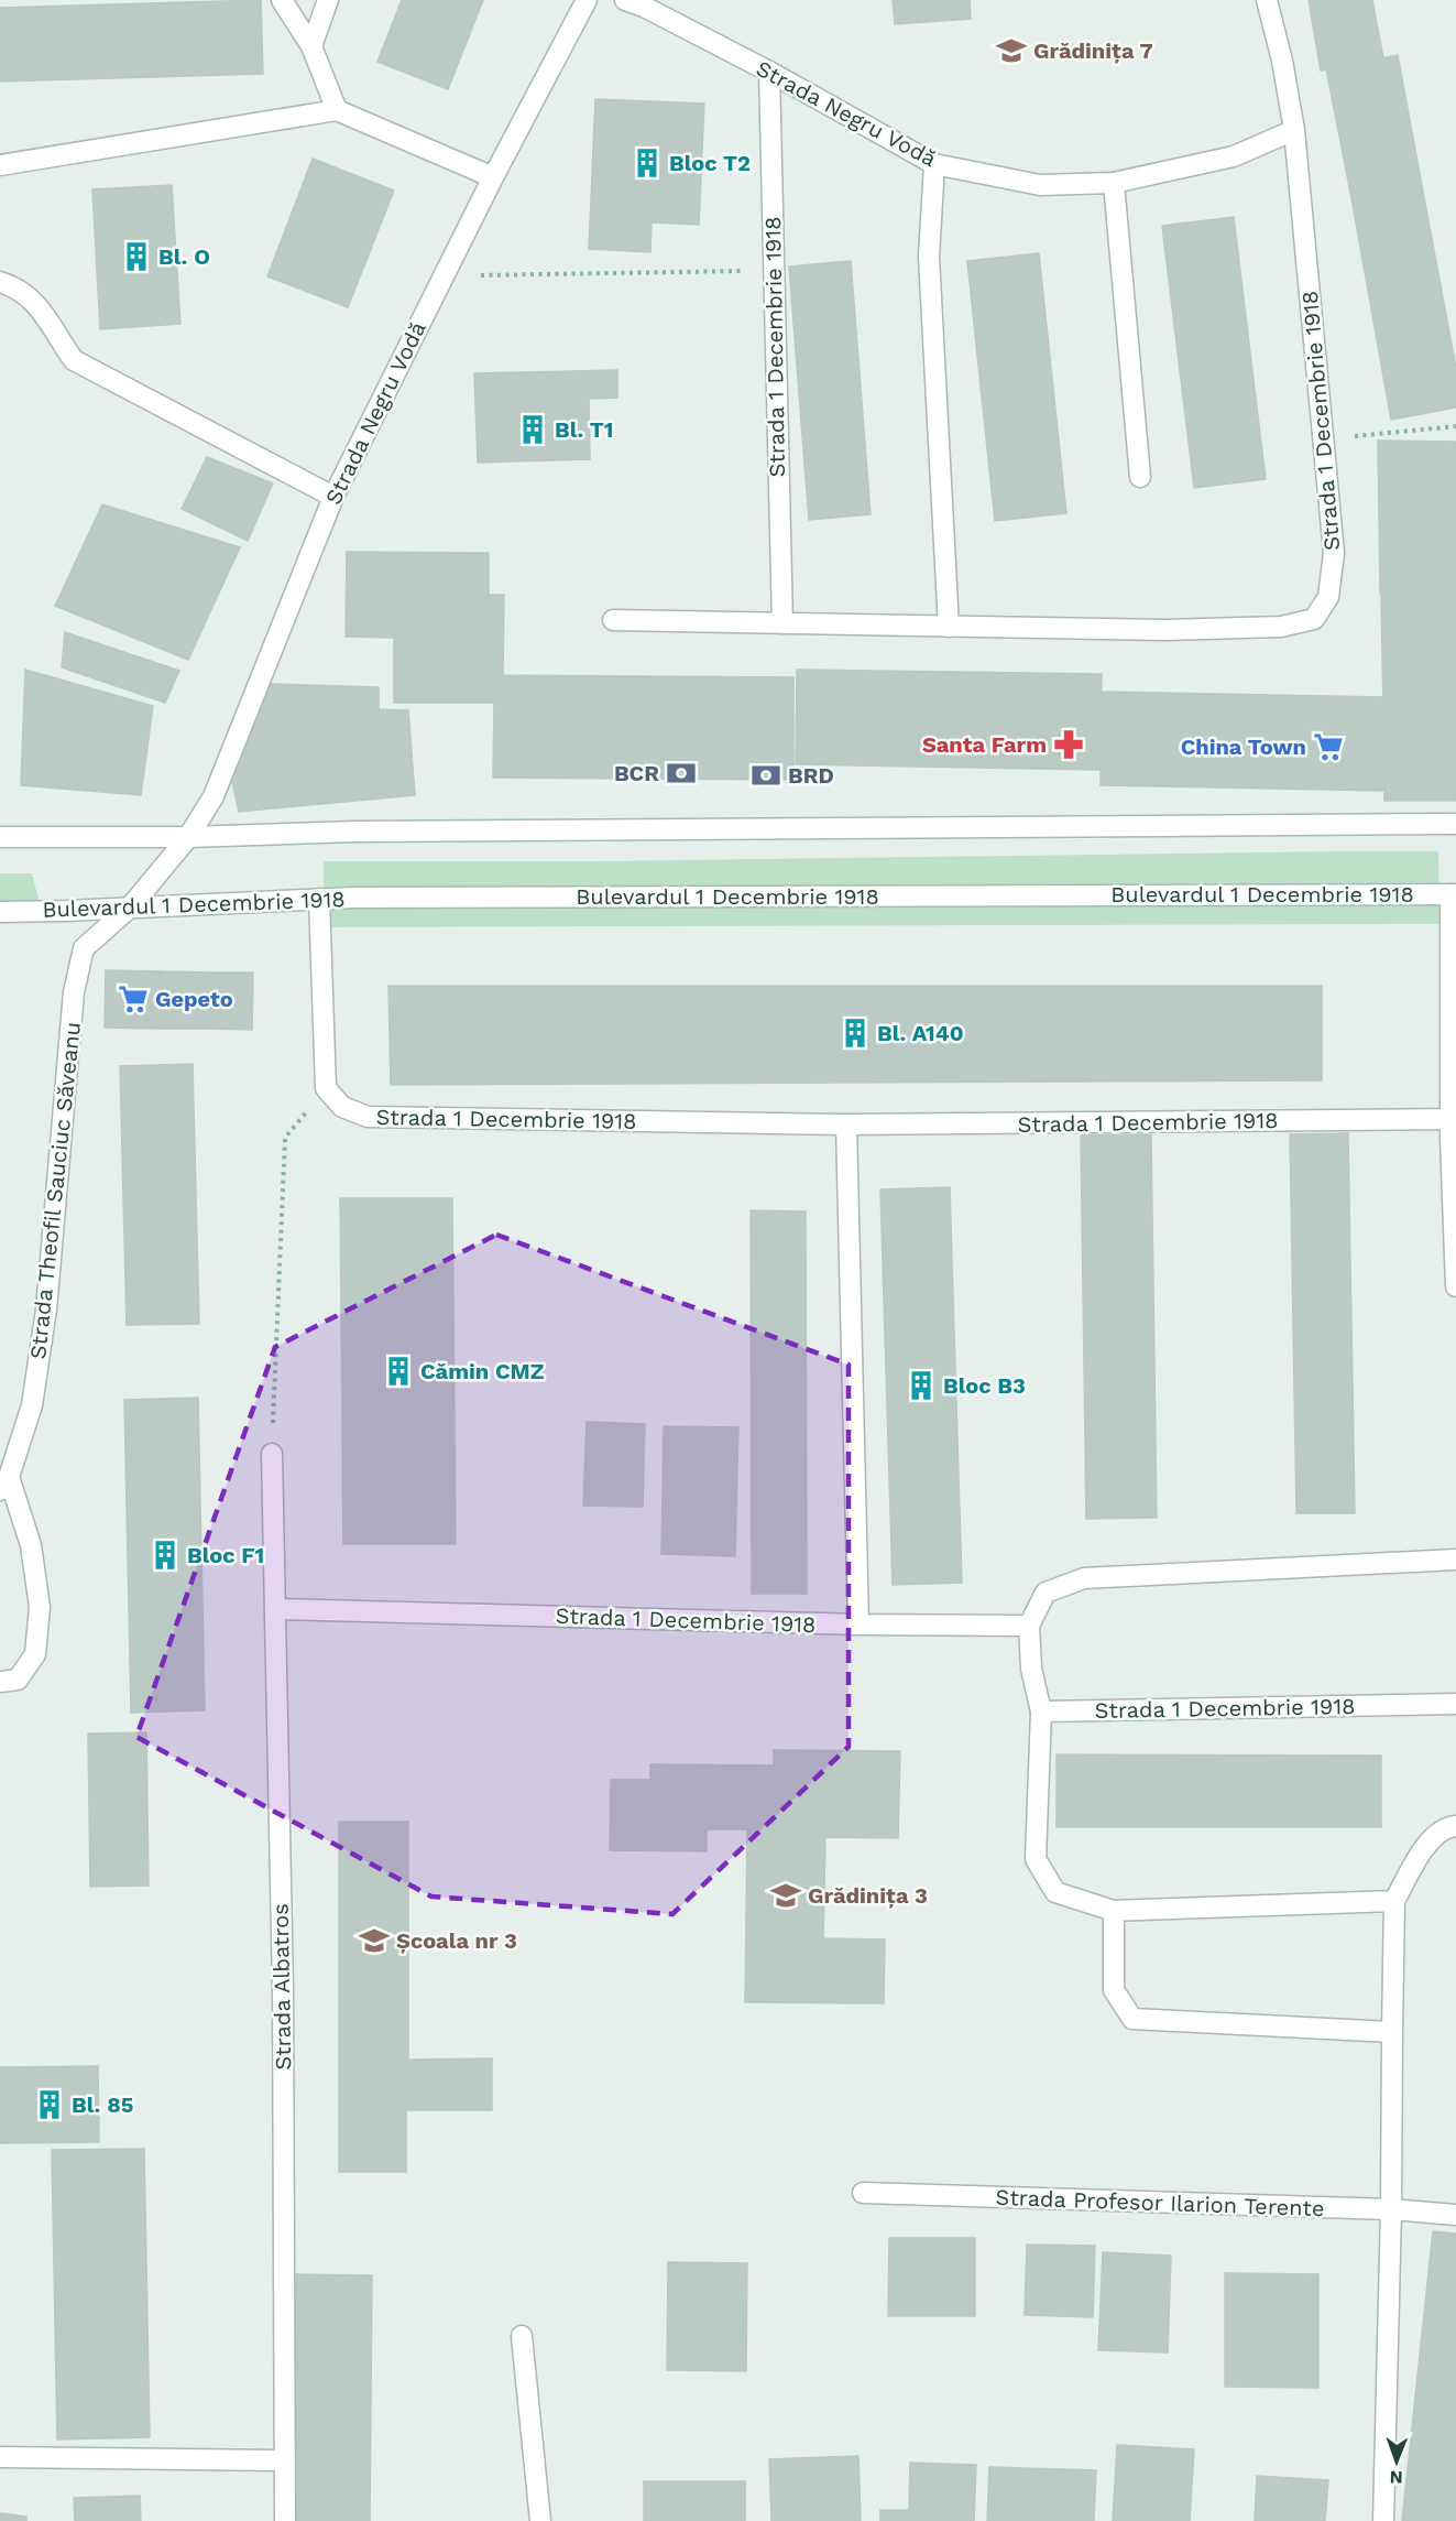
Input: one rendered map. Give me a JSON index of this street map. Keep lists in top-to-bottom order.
{
  "streets": {
    "street": [
      "Strada Negru Vodă",
      "Strada 1 Decembrie 1918",
      "Bulevardul 1 Decembrie 1918",
      "Strada Theofil Sauciuc Săveanu",
      "Strada Albatros",
      "Strada Profesor Ilarion Terente"
    ]
  },
  "crossings": [
    ["Strada Negru Vodă", "Strada 1 Decembrie 1918"],
    ["Strada Negru Vodă", "Bulevardul 1 Decembrie 1918"],
    ["Strada Negru Vodă", "Strada Theofil Sauciuc Săveanu"],
    ["Strada 1 Decembrie 1918", "Strada Albatros"],
    ["Bulevardul 1 Decembrie 1918", "Strada Theofil Sauciuc Săveanu"]
  ],
  "places": {
    "school or university": ["Grădinița 7", "Grădinița 3", "Școala nr 3"],
    "building": [
      "Bloc T2",
      "Bl. O",
      "Bl. T1",
      "Bl. A140",
      "Cămin CMZ",
      "Bloc B3",
      "Bloc F1",
      "Bl. 85"
    ],
    "pharmacy": ["Santa Farm"],
    "supermarket": ["China Town", "Gepeto"],
    "bank": ["BCR", "BRD"]
  },
  "north": "bottom"
}
